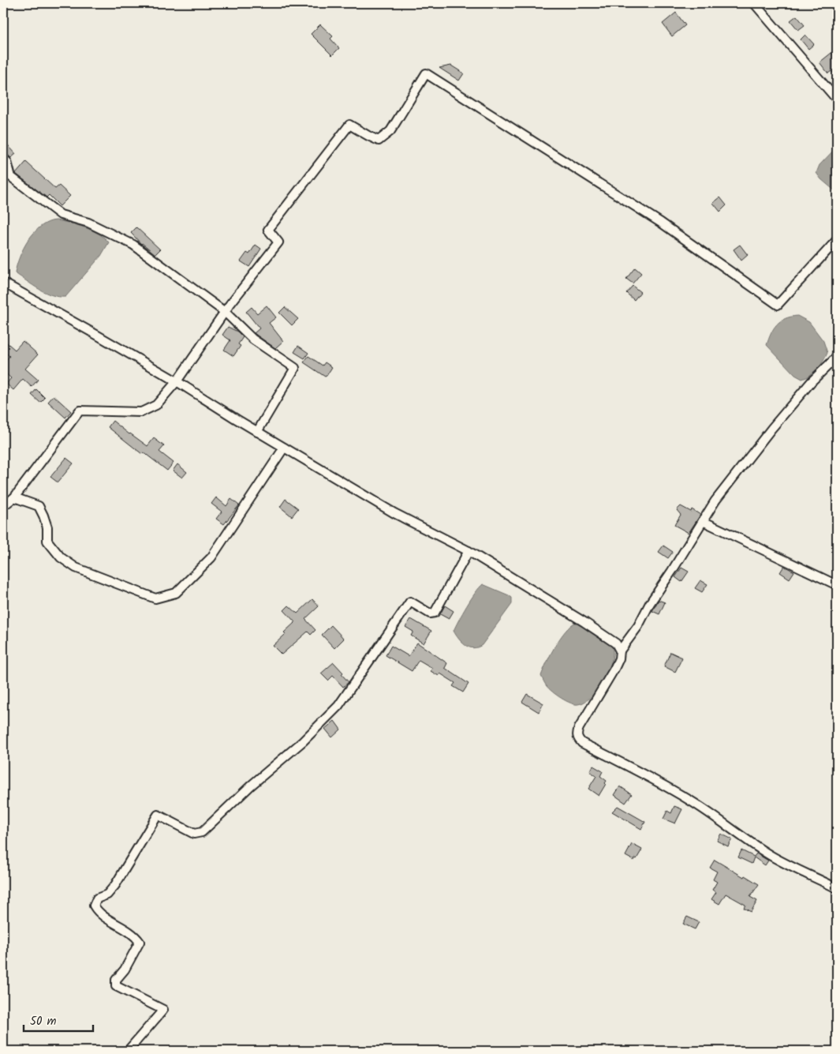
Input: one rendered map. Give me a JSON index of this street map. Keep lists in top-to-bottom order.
{
  "scale_bar": "50 m"
}
